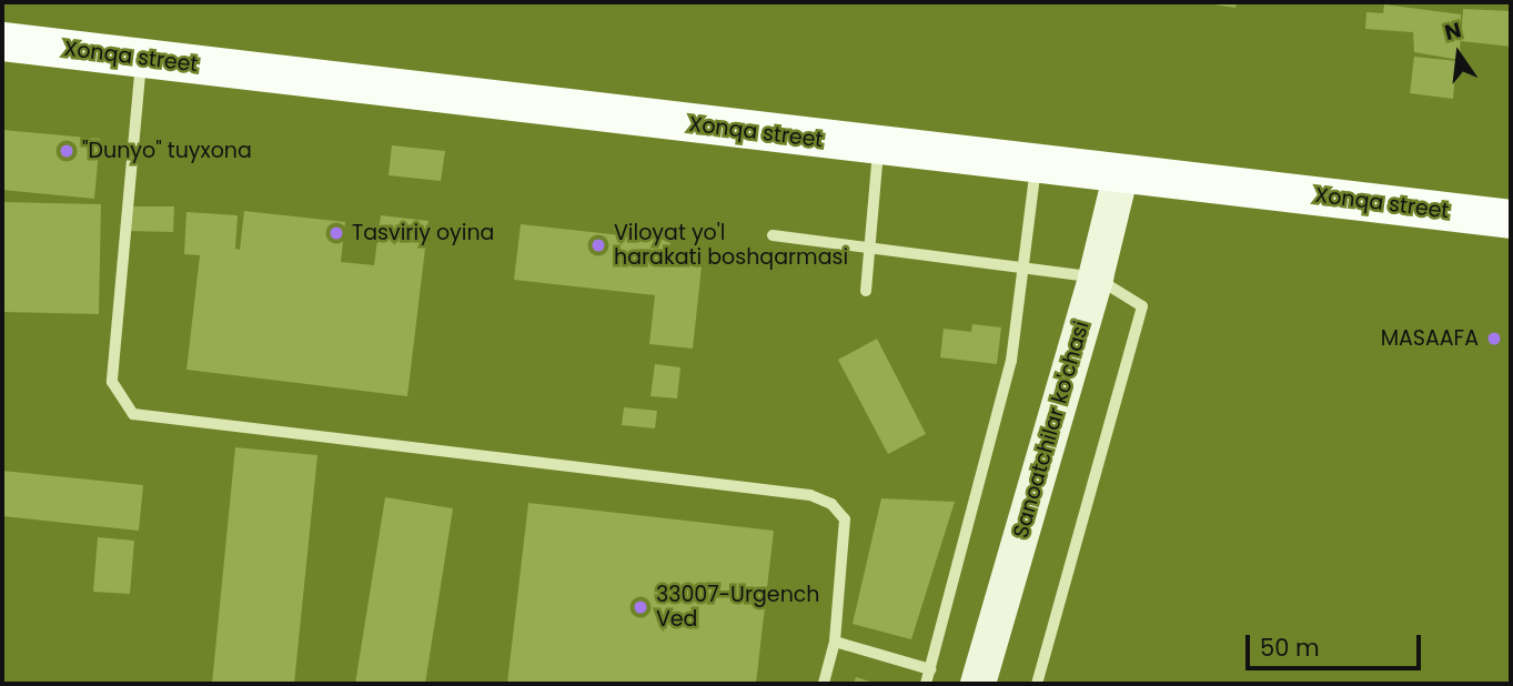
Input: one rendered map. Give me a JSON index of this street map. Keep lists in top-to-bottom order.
{
  "streets": {
    "main road": ["Xonqa street", "Sanoatchilar ko'chasi"]
  },
  "crossings": [
    ["Xonqa street", "Sanoatchilar ko'chasi"]
  ],
  "places": [
    "\"Dunyo\" tuyxona",
    "Tasviriy oyina",
    "Viloyat yo'l harakati boshqarmasi",
    "MASAAFA",
    "33007-Urgench Ved"
  ],
  "scale_bar": "50 m",
  "north": "top"
}
